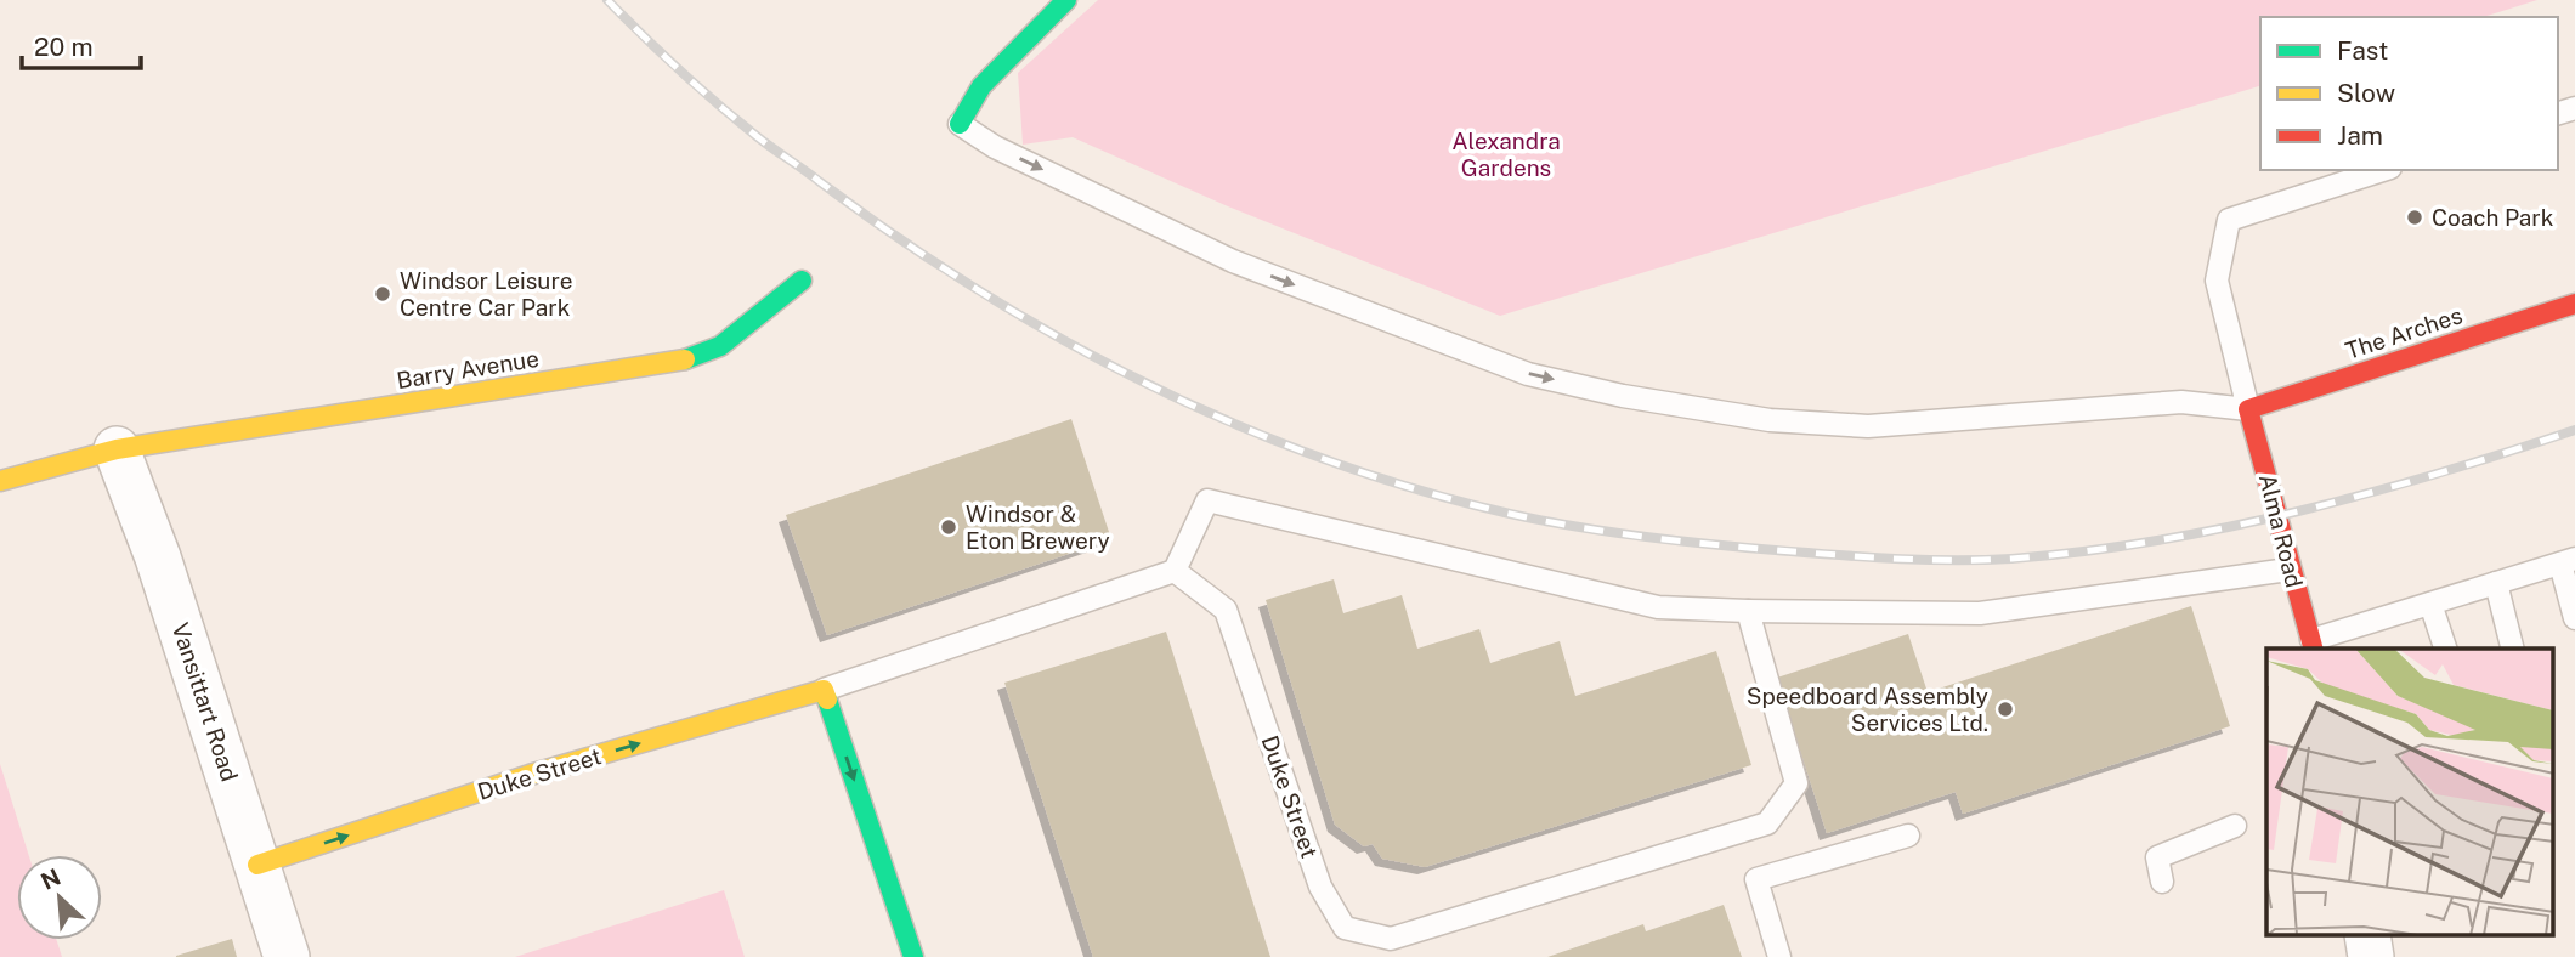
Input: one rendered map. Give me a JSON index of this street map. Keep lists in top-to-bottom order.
{
  "streets": {
    "street": [
      "The Arches",
      "Barry Avenue",
      "Alma Road",
      "Vansittart Road",
      "Duke Street"
    ]
  },
  "crossings": [
    ["The Arches", "Alma Road"],
    ["Barry Avenue", "Vansittart Road"],
    ["Vansittart Road", "Duke Street"]
  ],
  "parks": ["Alexandra Gardens"],
  "places": [
    "Coach Park",
    "Windsor Leisure Centre Car Park",
    "Windsor & Eton Brewery",
    "Speedboard Assembly Services Ltd."
  ],
  "legend": ["Fast", "Slow", "Jam"],
  "scale_bar": "20 m",
  "north": "top left"
}
